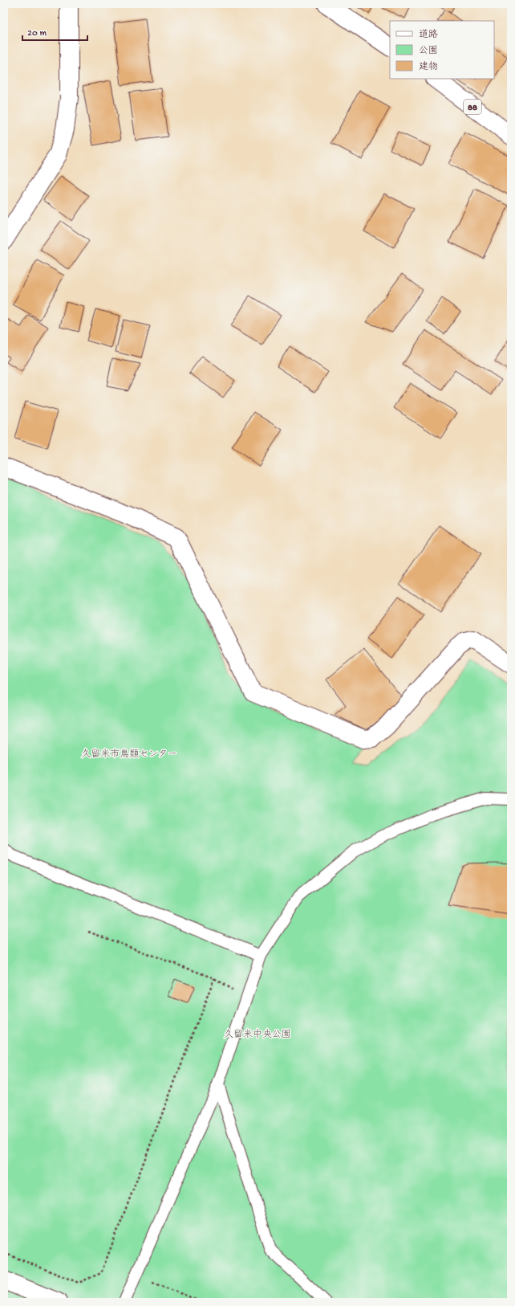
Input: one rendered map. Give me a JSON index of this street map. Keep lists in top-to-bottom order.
{
  "streets": {
    "street": ["88"]
  },
  "parks": ["久留米市鳥類センター", "久留米中央公園"],
  "legend": ["道路", "公園", "建物"],
  "scale_bar": "20 m"
}
